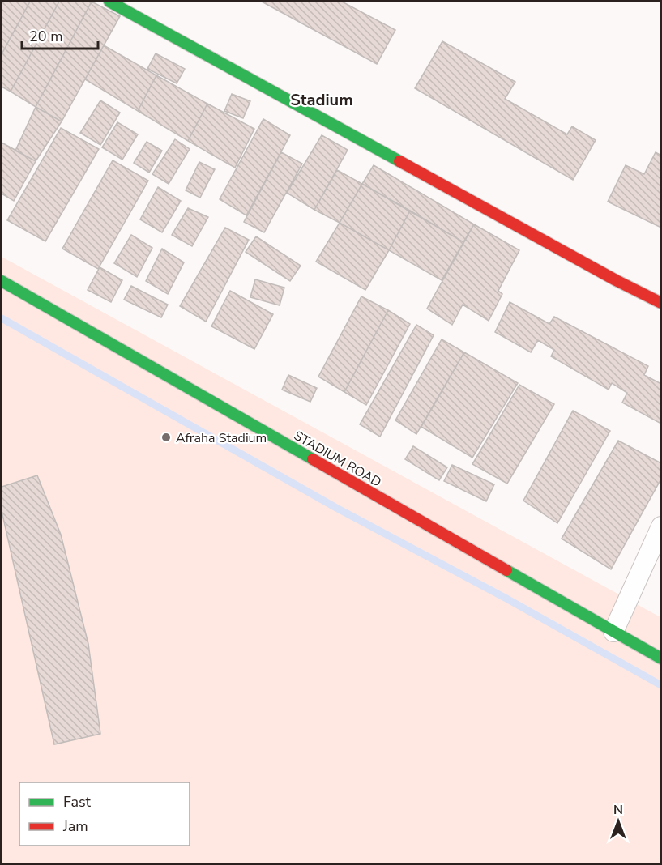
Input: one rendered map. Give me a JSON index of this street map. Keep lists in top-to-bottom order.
{
  "streets": {
    "street": ["STADIUM ROAD"]
  },
  "districts": ["Stadium"],
  "places": ["Afraha Stadium"],
  "legend": ["Fast", "Jam"],
  "scale_bar": "20 m",
  "north": "top"
}
